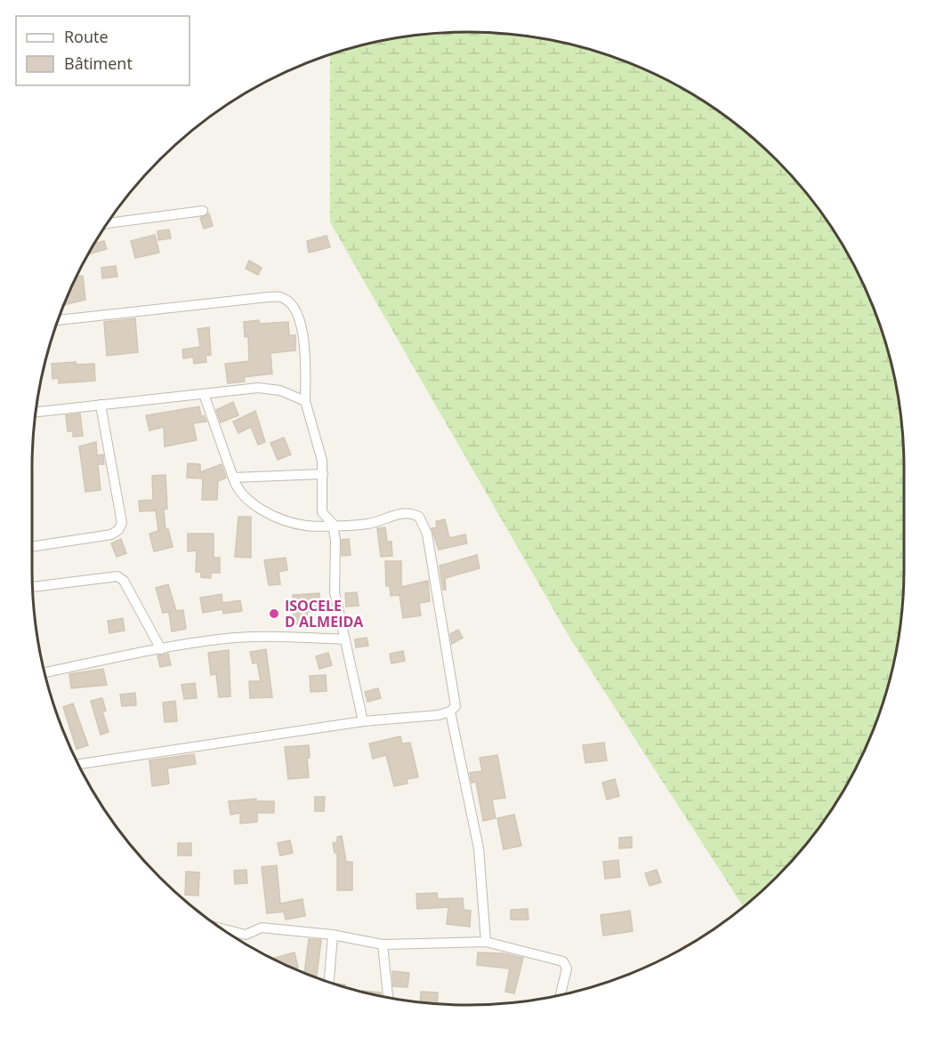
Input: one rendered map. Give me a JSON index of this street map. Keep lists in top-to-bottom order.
{
  "places": ["ISOCELE D ALMEIDA"],
  "legend": ["Route", "Bâtiment"]
}
